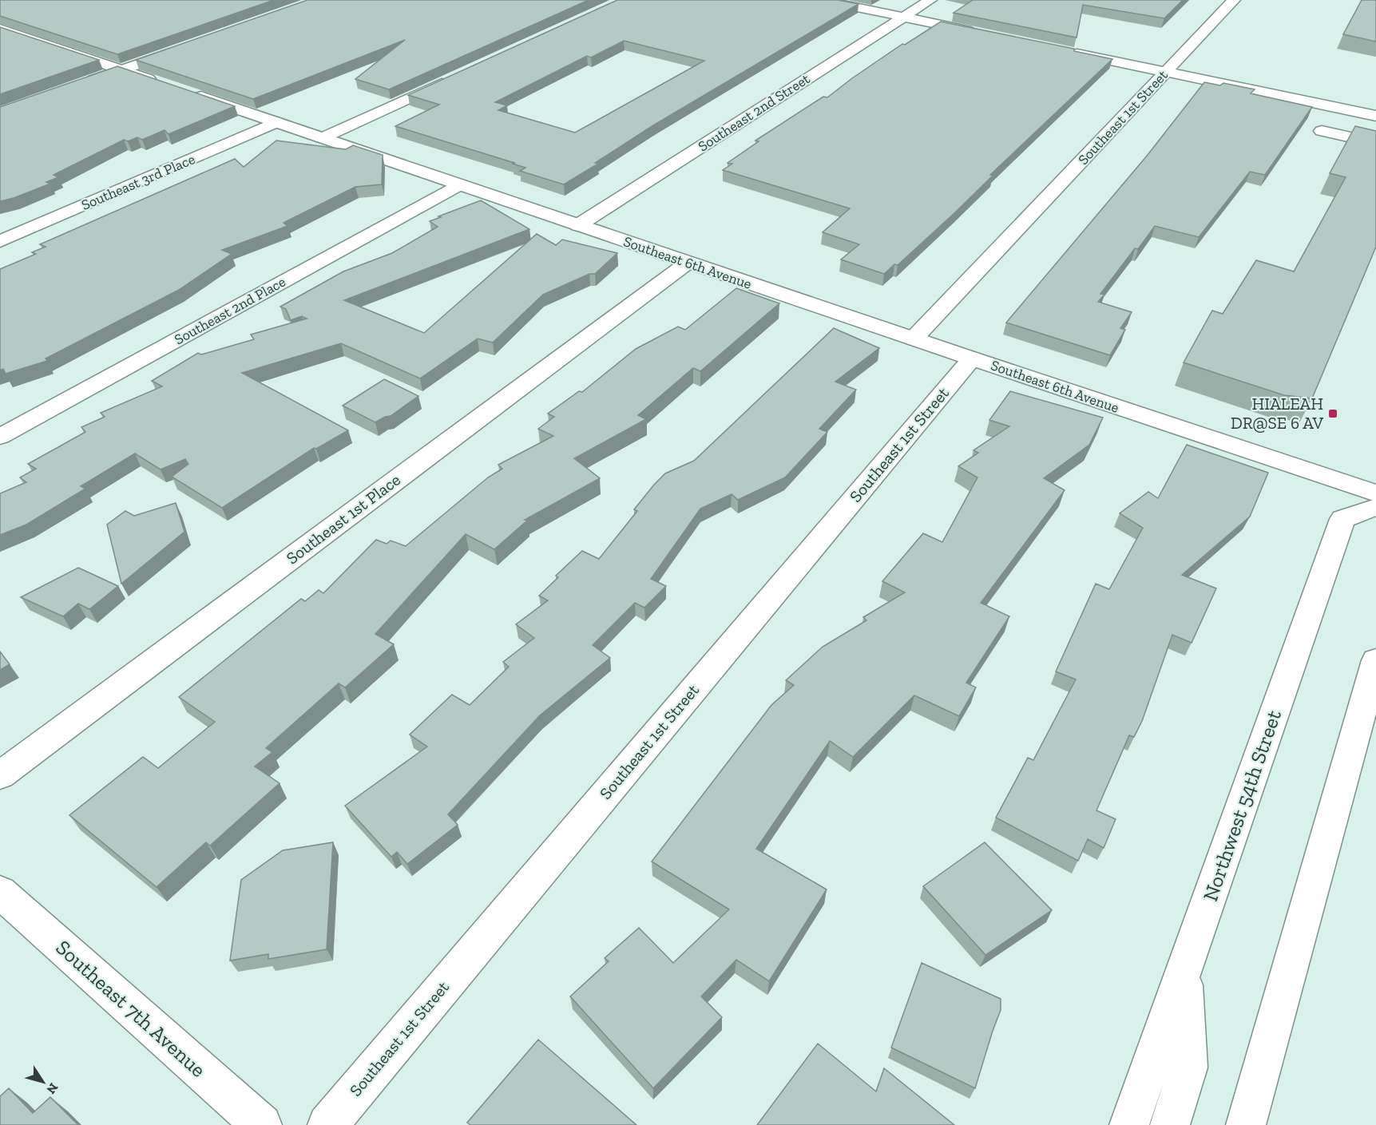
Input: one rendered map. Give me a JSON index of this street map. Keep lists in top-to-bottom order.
{
  "streets": {
    "street": [
      "Southeast 2nd Street",
      "Southeast 1st Street",
      "Southeast 3rd Place",
      "Southeast 6th Avenue",
      "Southeast 2nd Place",
      "Southeast 1st Place",
      "Northwest 54th Street",
      "Southeast 7th Avenue"
    ]
  },
  "crossings": [
    ["Southeast 2nd Street", "Southeast 6th Avenue"],
    ["Southeast 1st Street", "Southeast 6th Avenue"],
    ["Southeast 3rd Place", "Southeast 6th Avenue"],
    ["Southeast 6th Avenue", "Southeast 2nd Place"],
    ["Southeast 6th Avenue", "Southeast 1st Place"]
  ],
  "places": {
    "transit": ["HIALEAH DR@SE 6 AV"]
  },
  "north": "bottom right"
}
